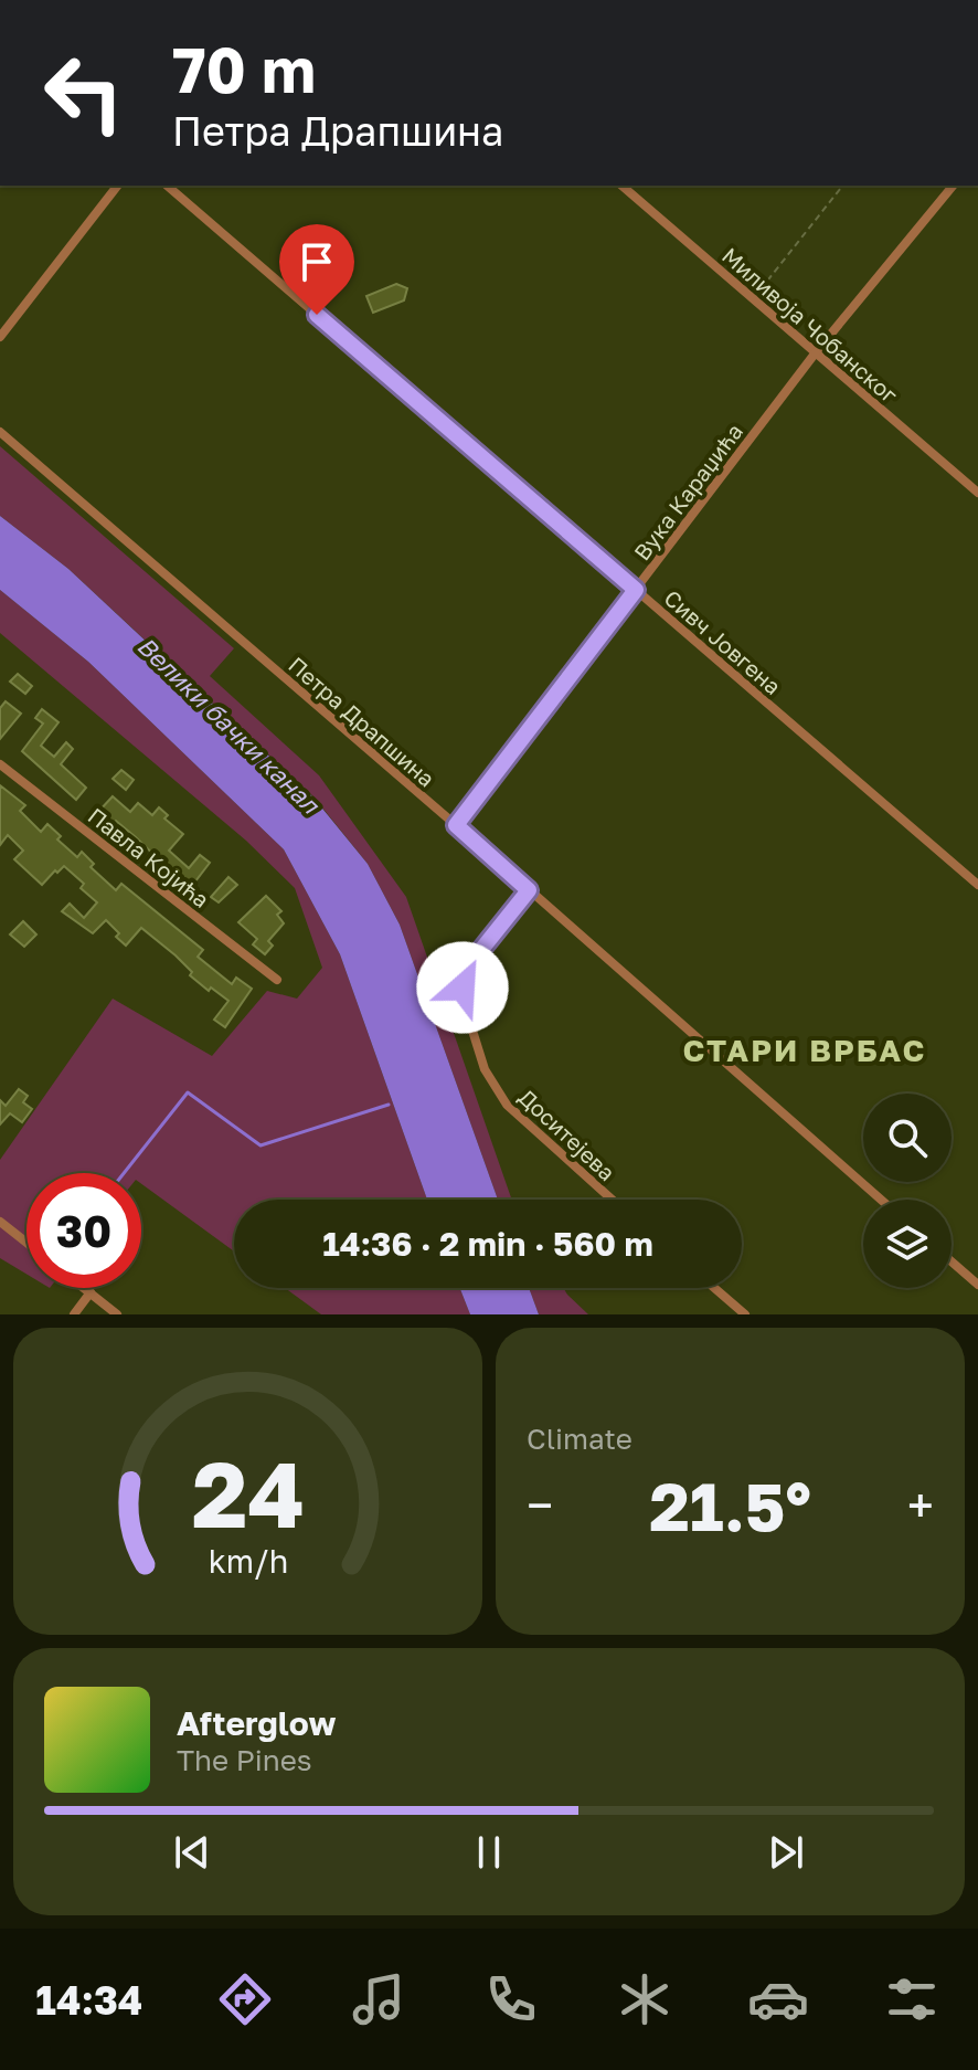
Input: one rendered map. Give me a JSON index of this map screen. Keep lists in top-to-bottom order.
{
  "streets": {
    "street": [
      "Миливоја Чобанског",
      "Вука Караџића",
      "Сивч Јовгена",
      "Петра Драпшина",
      "Павла Којића",
      "Доситејева"
    ]
  },
  "crossings": [
    ["Миливоја Чобанског", "Вука Караџића"],
    ["Вука Караџића", "Сивч Јовгена"],
    ["Вука Караџића", "Петра Драпшина"],
    ["Петра Драпшина", "Доситејева"]
  ],
  "districts": ["СТАРИ ВРБАС"],
  "water": ["Велики бачки канал"],
  "page": {
    "turn": ["70 m", "Петра Драпшина"],
    "limit": "30",
    "trip": "14:36 · 2 min · 560 m",
    "tile": "Climate",
    "heat": ["−", "21.5°", "+"],
    "song": ["Afterglow", "The Pines"],
    "tabs": "14:34",
    "gauge": ["24", "km/h"]
  }
}
